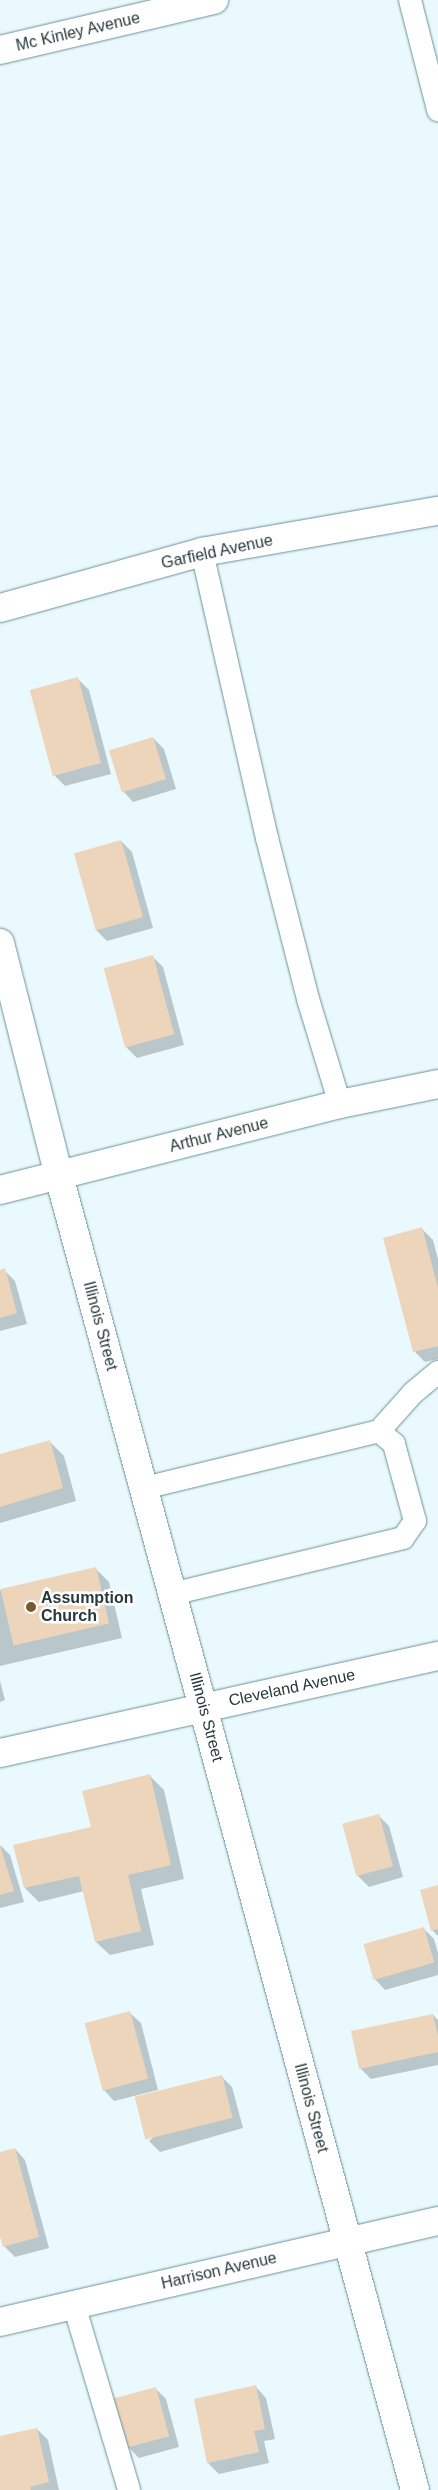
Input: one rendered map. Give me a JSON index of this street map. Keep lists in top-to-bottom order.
{
  "streets": {
    "street": [
      "Mc Kinley Avenue",
      "Garfield Avenue",
      "Arthur Avenue",
      "Illinois Street",
      "Cleveland Avenue",
      "Harrison Avenue"
    ]
  },
  "crossings": [
    ["Arthur Avenue", "Illinois Street"],
    ["Illinois Street", "Cleveland Avenue"],
    ["Illinois Street", "Harrison Avenue"]
  ],
  "places": ["Assumption Church"]
}
